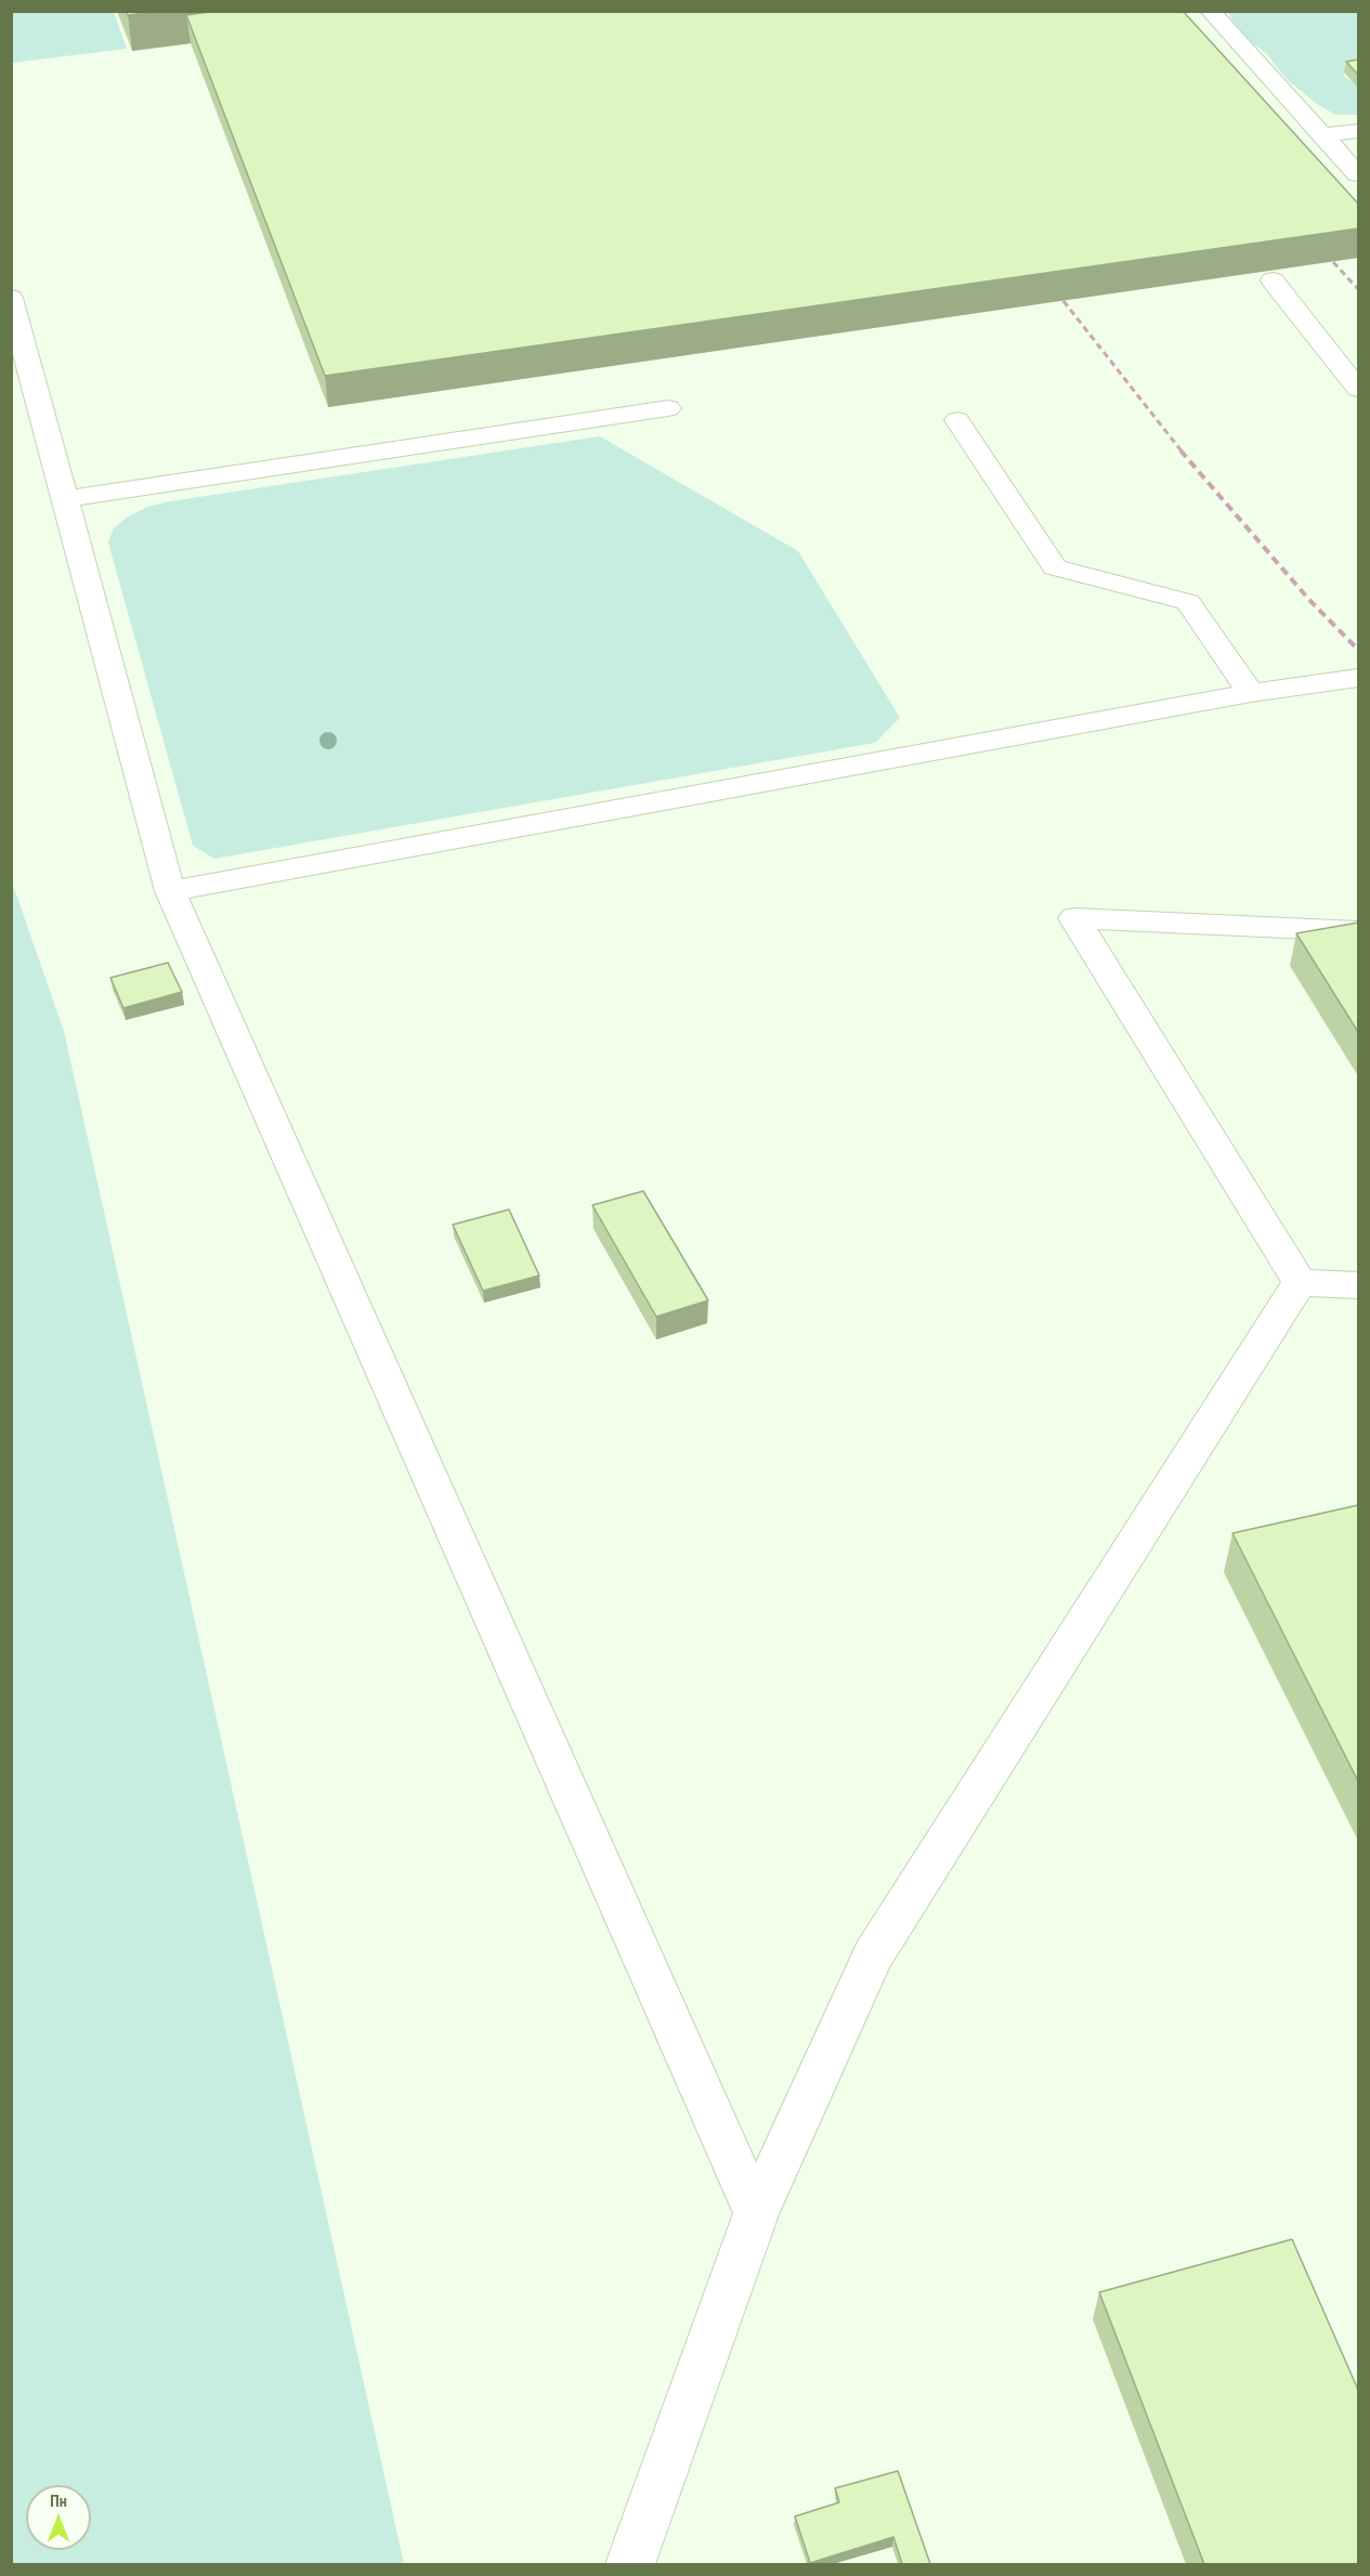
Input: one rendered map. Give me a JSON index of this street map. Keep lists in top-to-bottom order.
{
  "north": "top"
}
